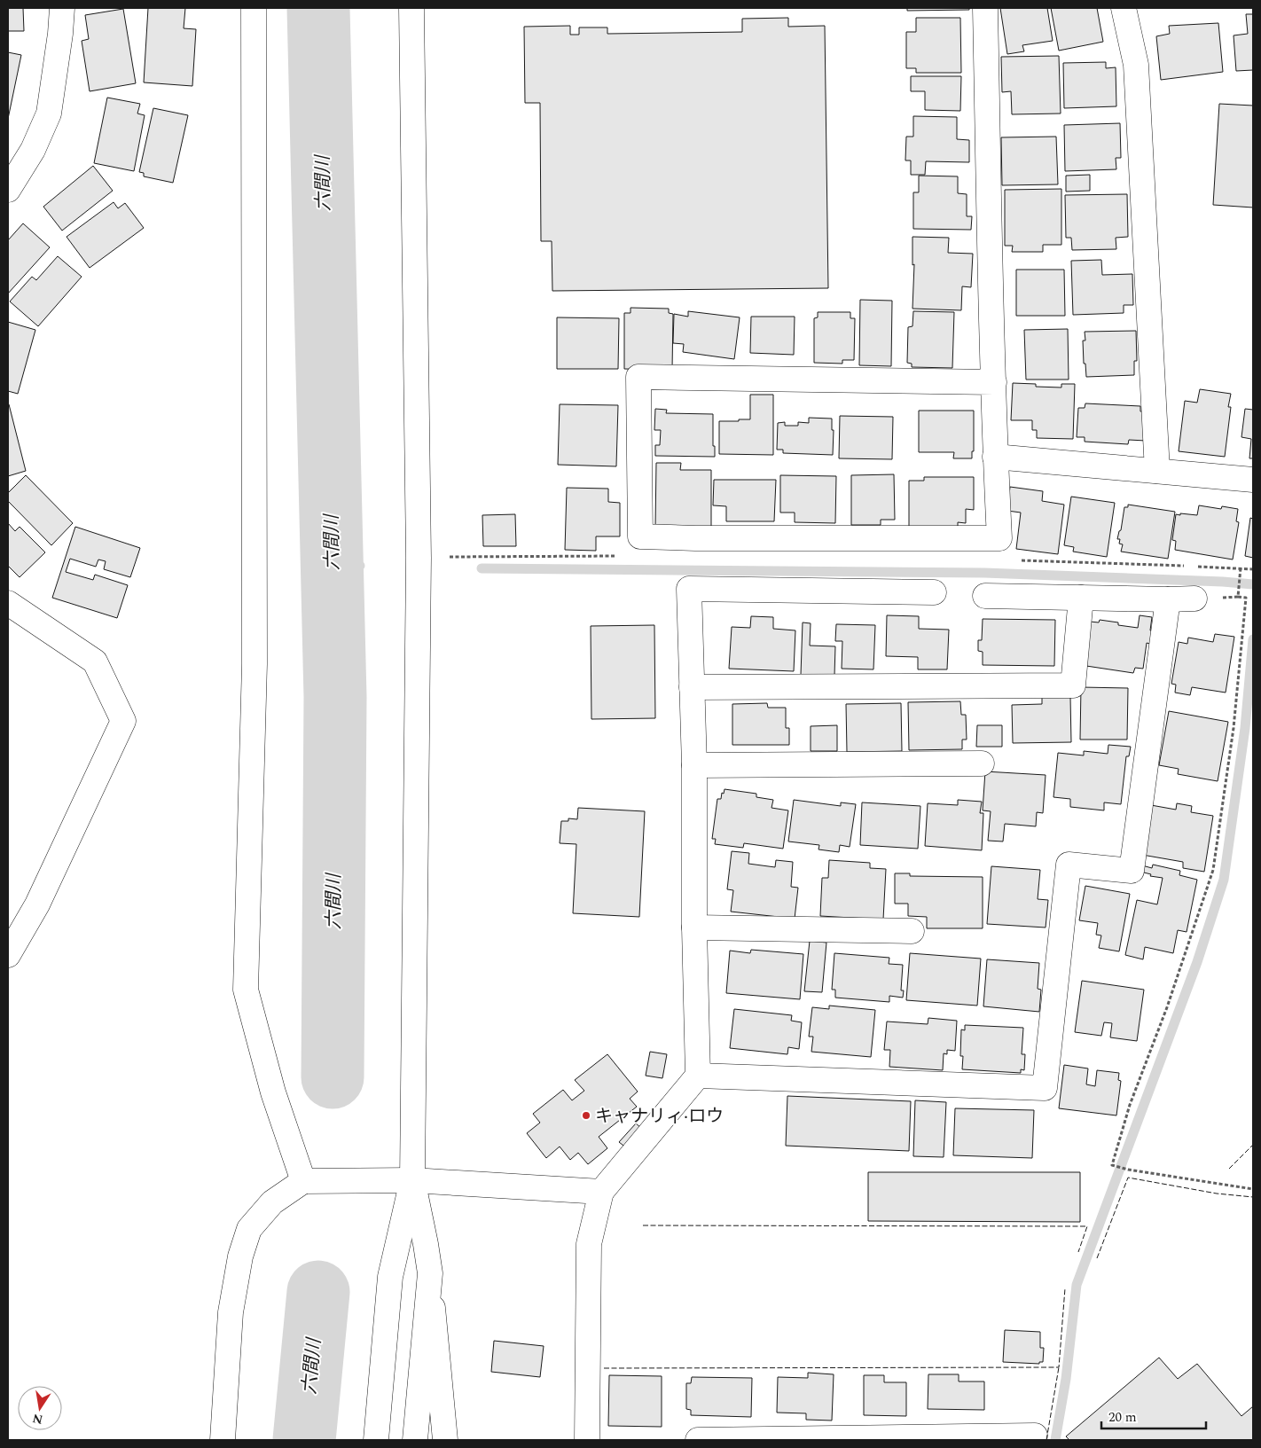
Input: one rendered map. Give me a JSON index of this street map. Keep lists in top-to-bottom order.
{
  "water": ["六間川"],
  "places": ["キャナリィ·ロウ"],
  "scale_bar": "20 m",
  "north": "bottom"
}
